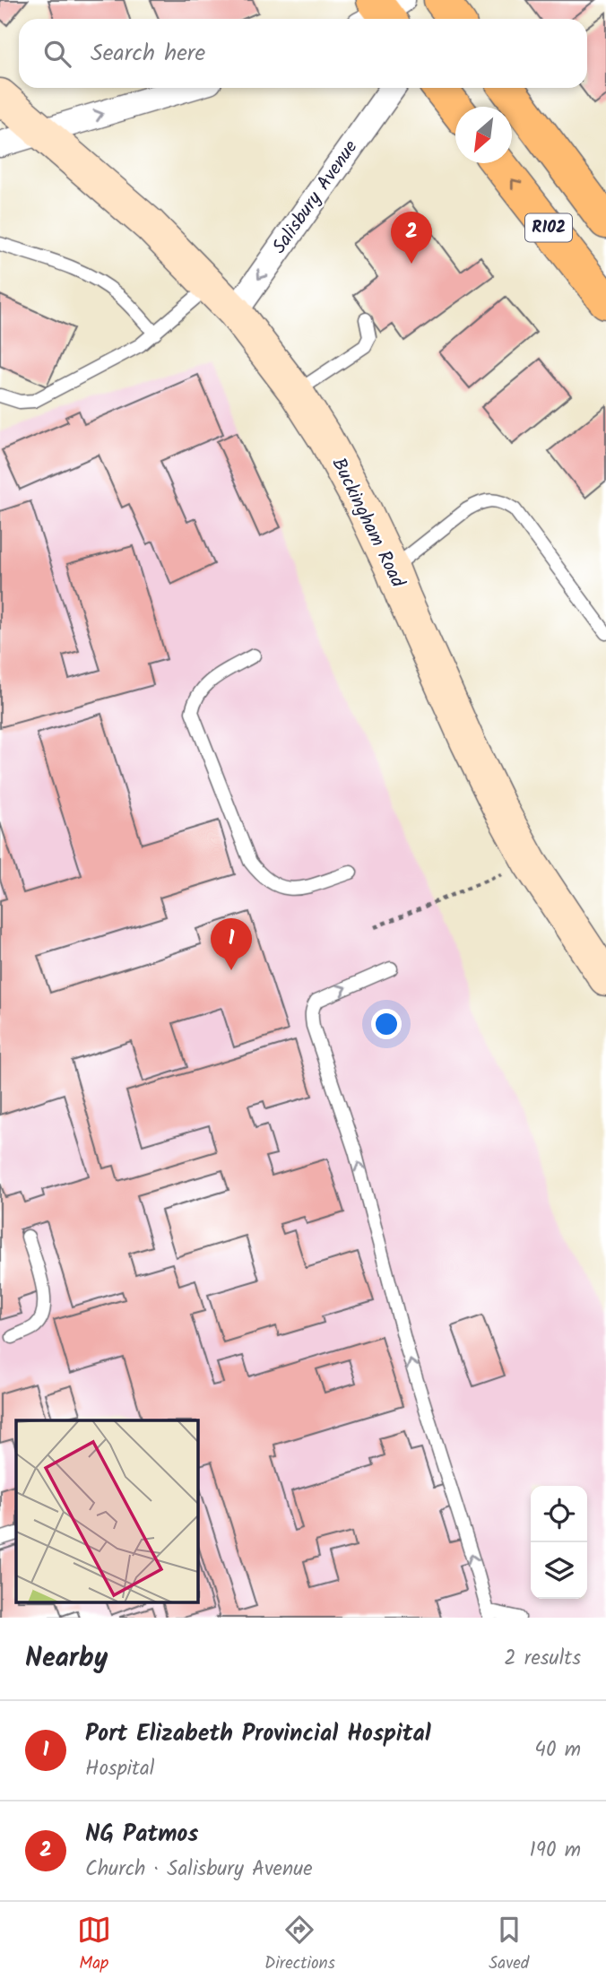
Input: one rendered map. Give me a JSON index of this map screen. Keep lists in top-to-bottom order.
{
  "streets": {
    "main road": ["R102"],
    "street": ["Salisbury Avenue", "Buckingham Road"]
  },
  "crossings": [
    ["Salisbury Avenue", "Buckingham Road"]
  ],
  "one_way": ["Salisbury Avenue"],
  "north": "bottom left",
  "page": {
    "search": "Search here",
    "pins": ["2", "1"],
    "heading": ["Nearby", "2 results"],
    "list": [
      {
        "mark": "1",
        "name": "Port Elizabeth Provincial Hospital",
        "note": "Hospital",
        "value": "40 m"
      },
      {
        "mark": "2",
        "name": "NG Patmos",
        "note": "Church · Salisbury Avenue",
        "value": "190 m"
      }
    ],
    "nav": ["Map", "Directions", "Saved"]
  }
}
